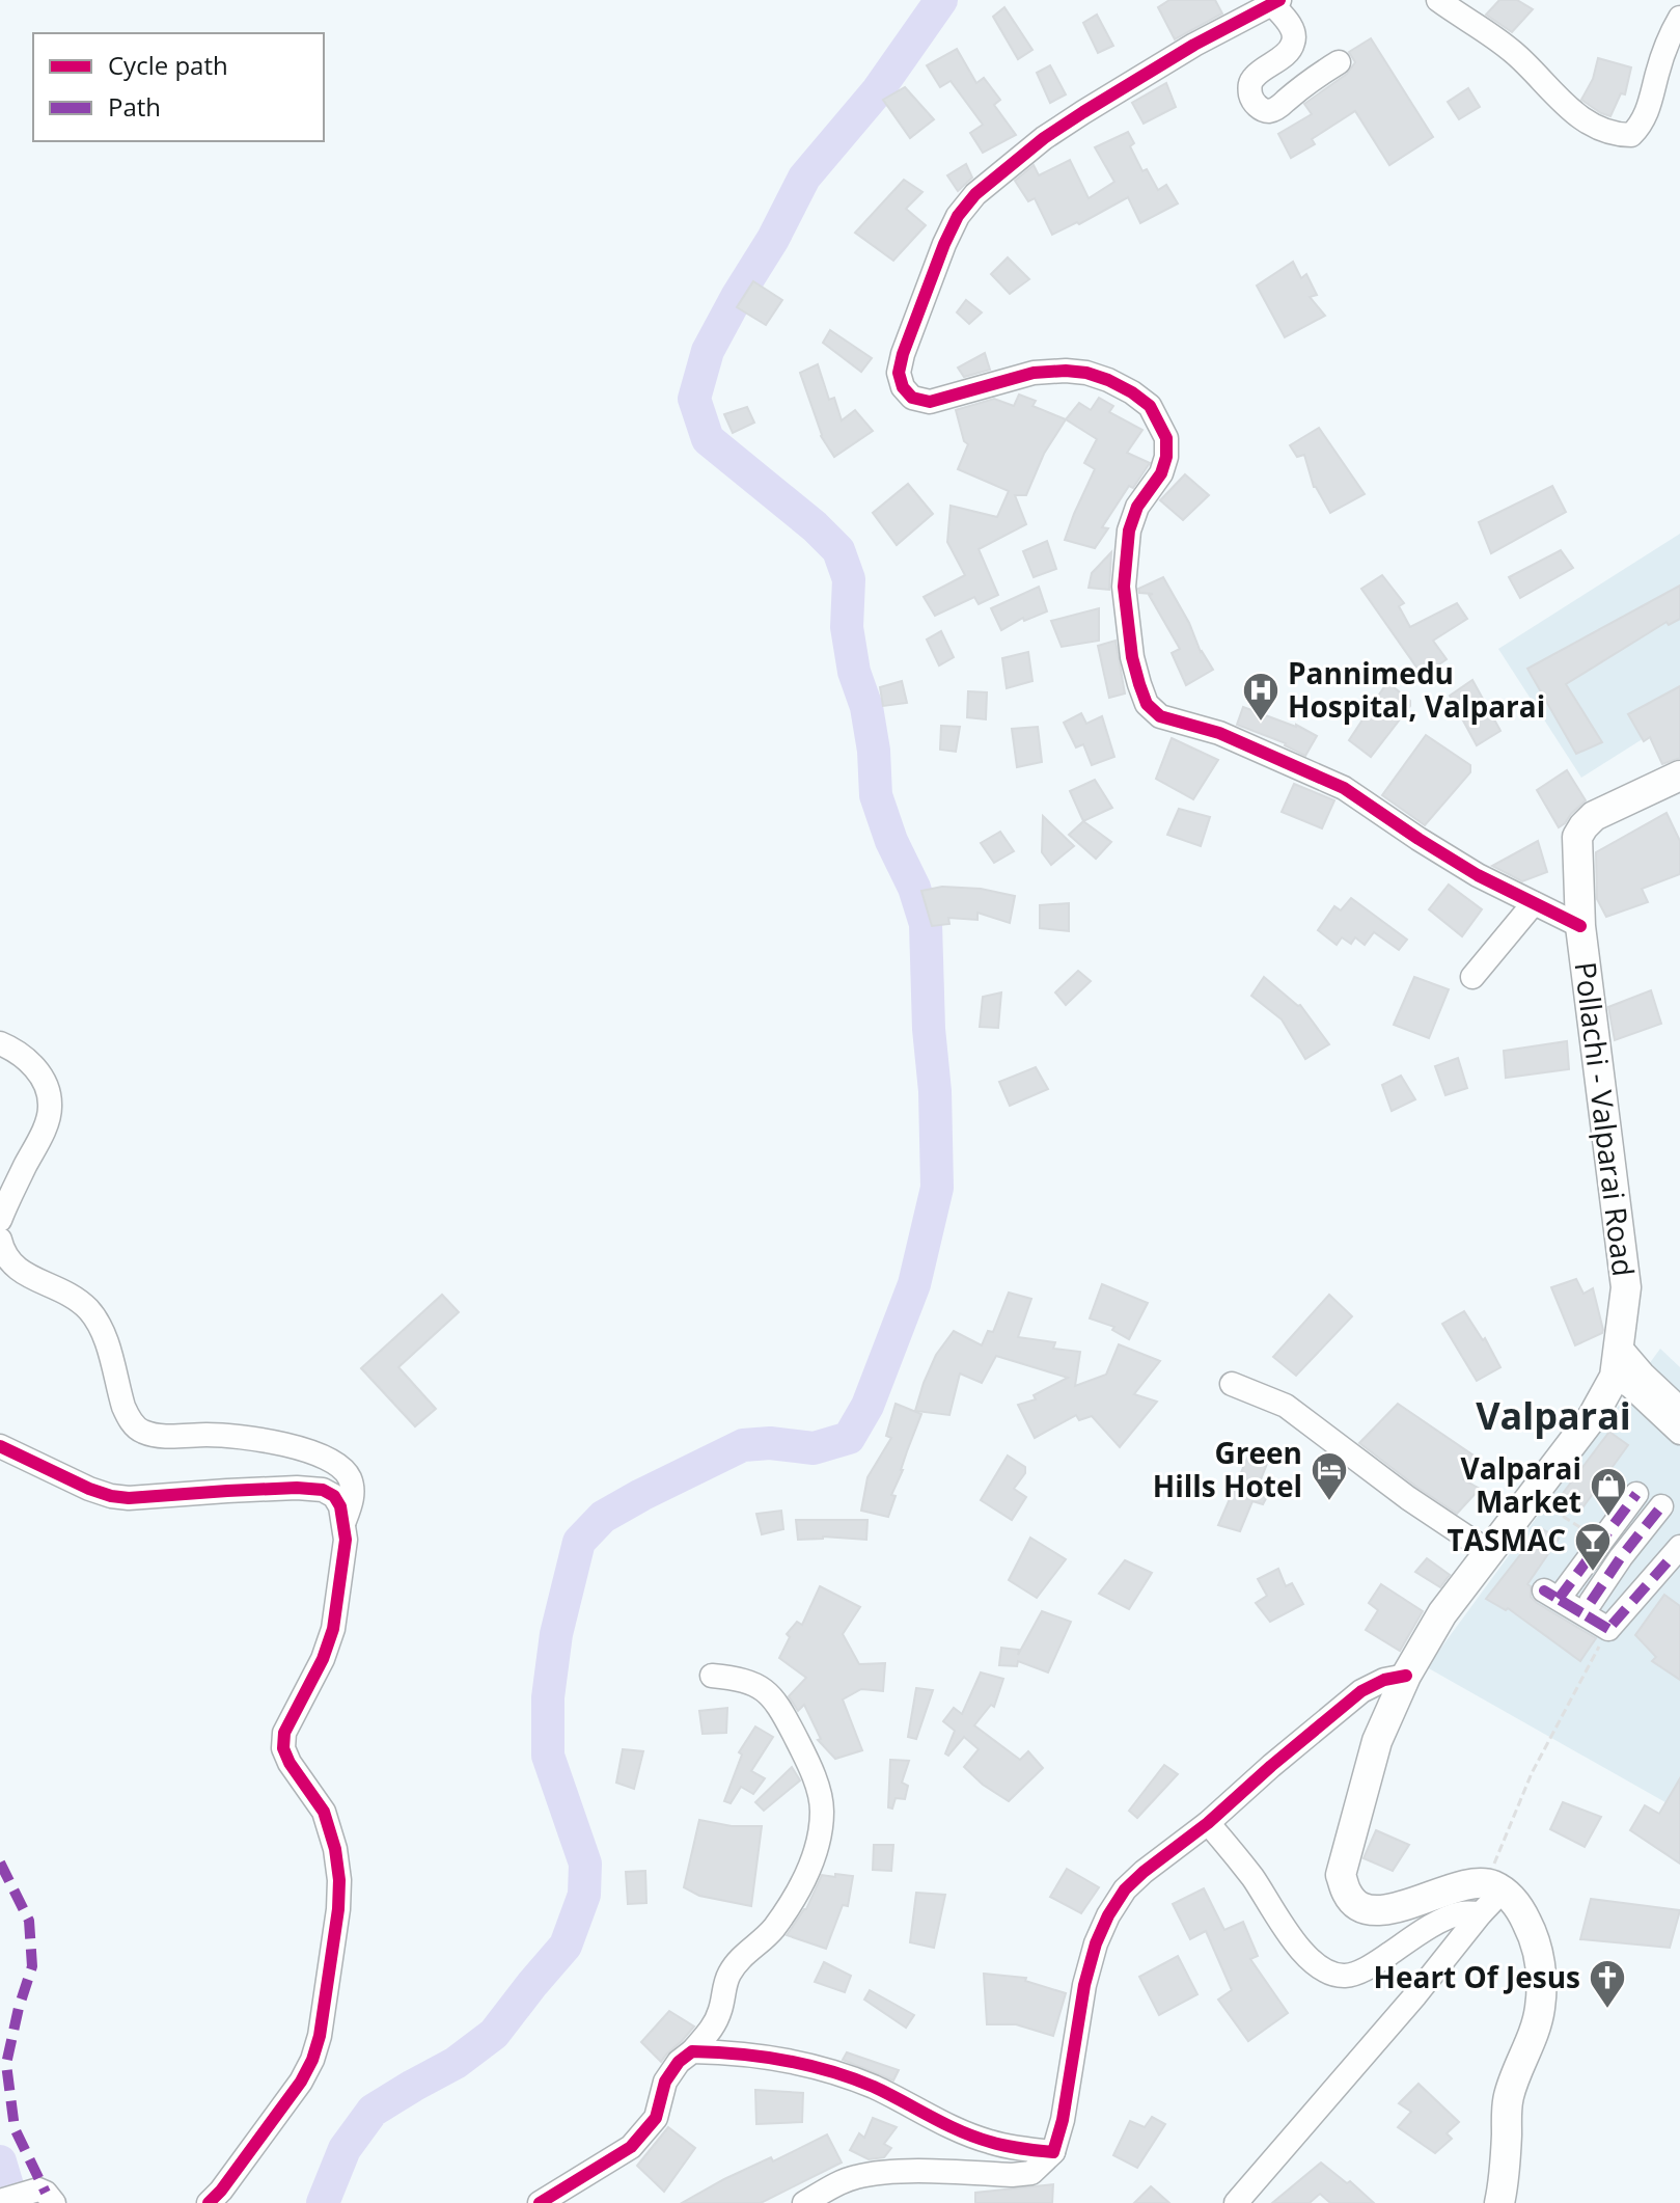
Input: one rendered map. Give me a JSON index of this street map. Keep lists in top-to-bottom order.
{
  "streets": {
    "main road": ["Pollachi - Valparai Road"]
  },
  "districts": ["Valparai"],
  "places": {
    "hospital": ["Pannimedu Hospital, Valparai"],
    "hotel": ["Green Hills Hotel"],
    "shop": ["Valparai Market"],
    "bar": ["TASMAC"],
    "church": ["Heart Of Jesus"]
  },
  "legend": ["Cycle path", "Path"]
}
